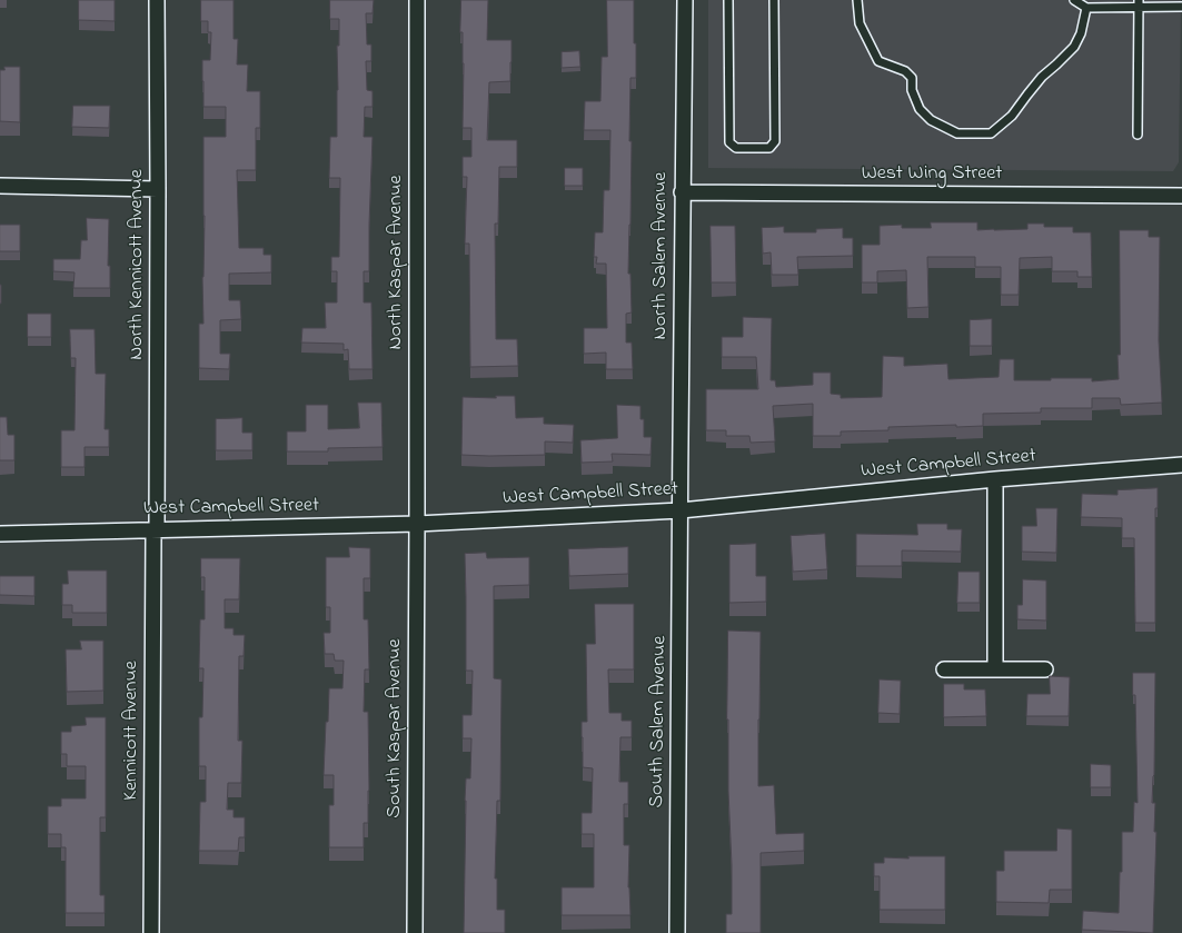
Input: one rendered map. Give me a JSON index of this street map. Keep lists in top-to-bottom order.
{
  "streets": {
    "street": [
      "West Wing Street",
      "North Salem Avenue",
      "North Kaspar Avenue",
      "North Kennicott Avenue",
      "West Campbell Street",
      "South Salem Avenue",
      "South Kaspar Avenue",
      "Kennicott Avenue"
    ]
  },
  "crossings": [
    ["West Wing Street", "North Salem Avenue"],
    ["North Salem Avenue", "West Campbell Street"],
    ["North Salem Avenue", "South Salem Avenue"],
    ["North Kaspar Avenue", "West Campbell Street"],
    ["North Kaspar Avenue", "South Kaspar Avenue"],
    ["North Kennicott Avenue", "West Campbell Street"],
    ["North Kennicott Avenue", "Kennicott Avenue"],
    ["West Campbell Street", "South Salem Avenue"],
    ["West Campbell Street", "South Kaspar Avenue"],
    ["West Campbell Street", "Kennicott Avenue"]
  ]
}
